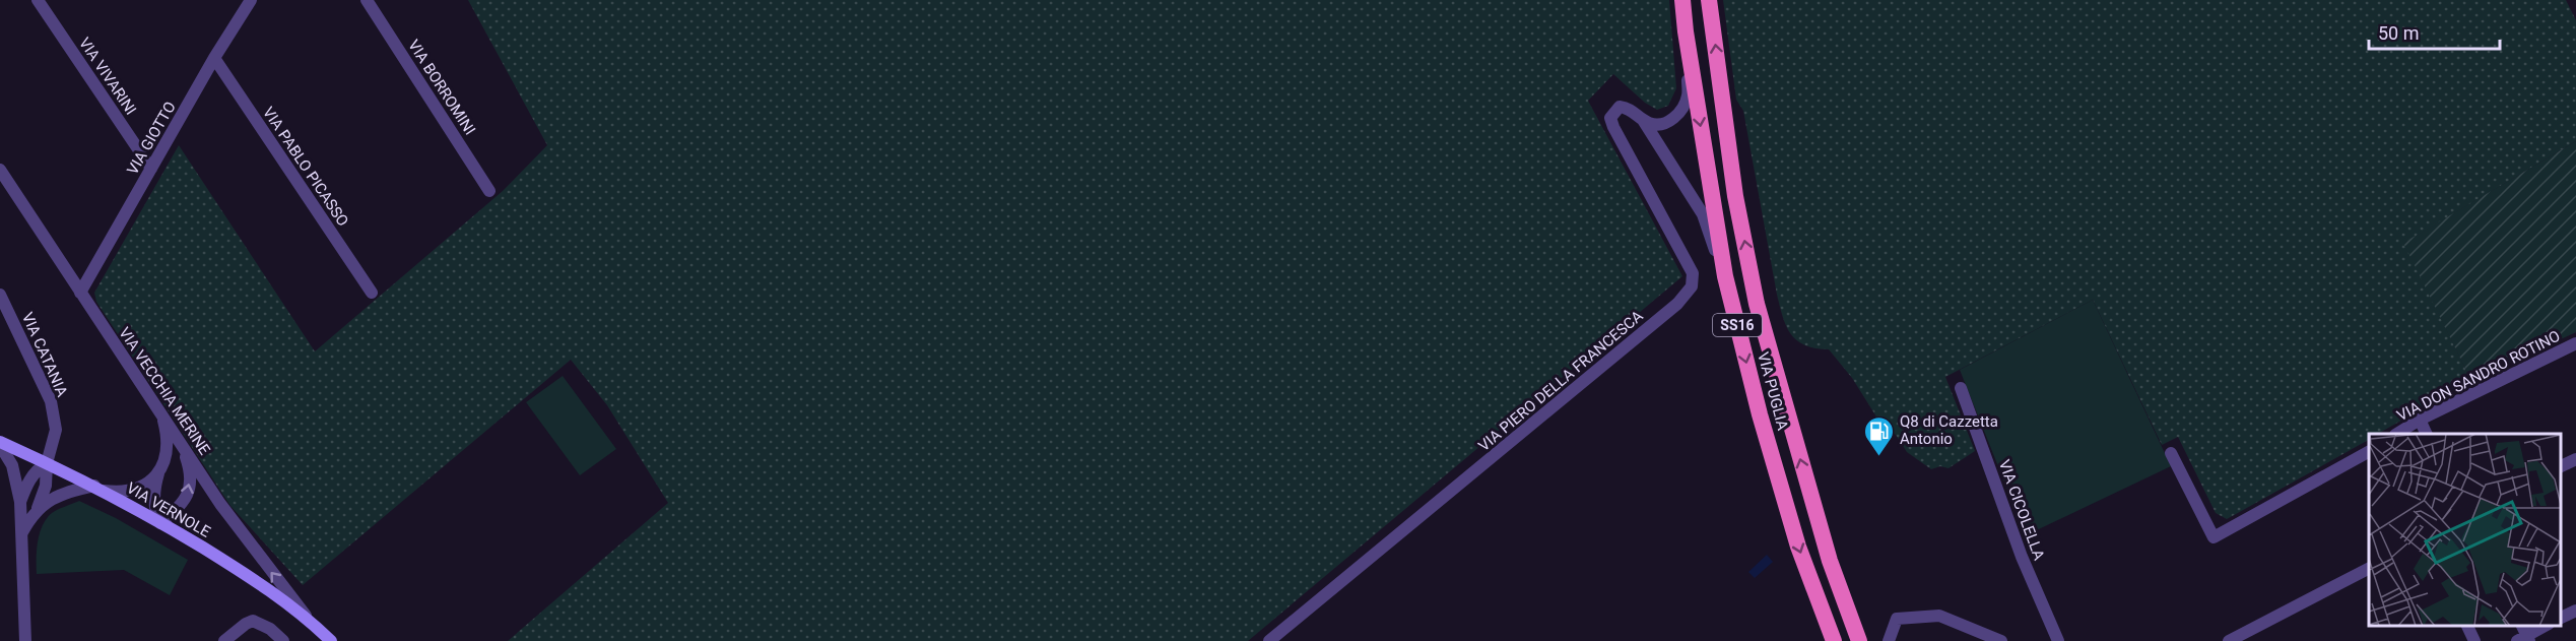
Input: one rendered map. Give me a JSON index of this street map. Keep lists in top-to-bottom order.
{
  "streets": {
    "highway": ["SS16", "VIA PUGLIA"],
    "main road": ["VIA VERNOLE"],
    "street": [
      "VIA VIVARINI",
      "VIA BORROMINI",
      "VIA GIOTTO",
      "VIA PABLO PICASSO",
      "VIA CATANIA",
      "VIA DON SANDRO ROTINO",
      "VIA PIERO DELLA FRANCESCA",
      "VIA VECCHIA MERINE",
      "VIA CICOLELLA"
    ]
  },
  "crossings": [
    ["VIA VIVARINI", "VIA GIOTTO"],
    ["VIA GIOTTO", "VIA PABLO PICASSO"],
    ["VIA GIOTTO", "VIA VECCHIA MERINE"],
    ["VIA CATANIA", "VIA VERNOLE"],
    ["VIA PIERO DELLA FRANCESCA", "VIA PUGLIA"],
    ["VIA VECCHIA MERINE", "VIA VERNOLE"]
  ],
  "one_way": ["VIA VECCHIA MERINE"],
  "places": {
    "fuel station": ["Q8 di Cazzetta Antonio"]
  },
  "scale_bar": "50 m"
}
